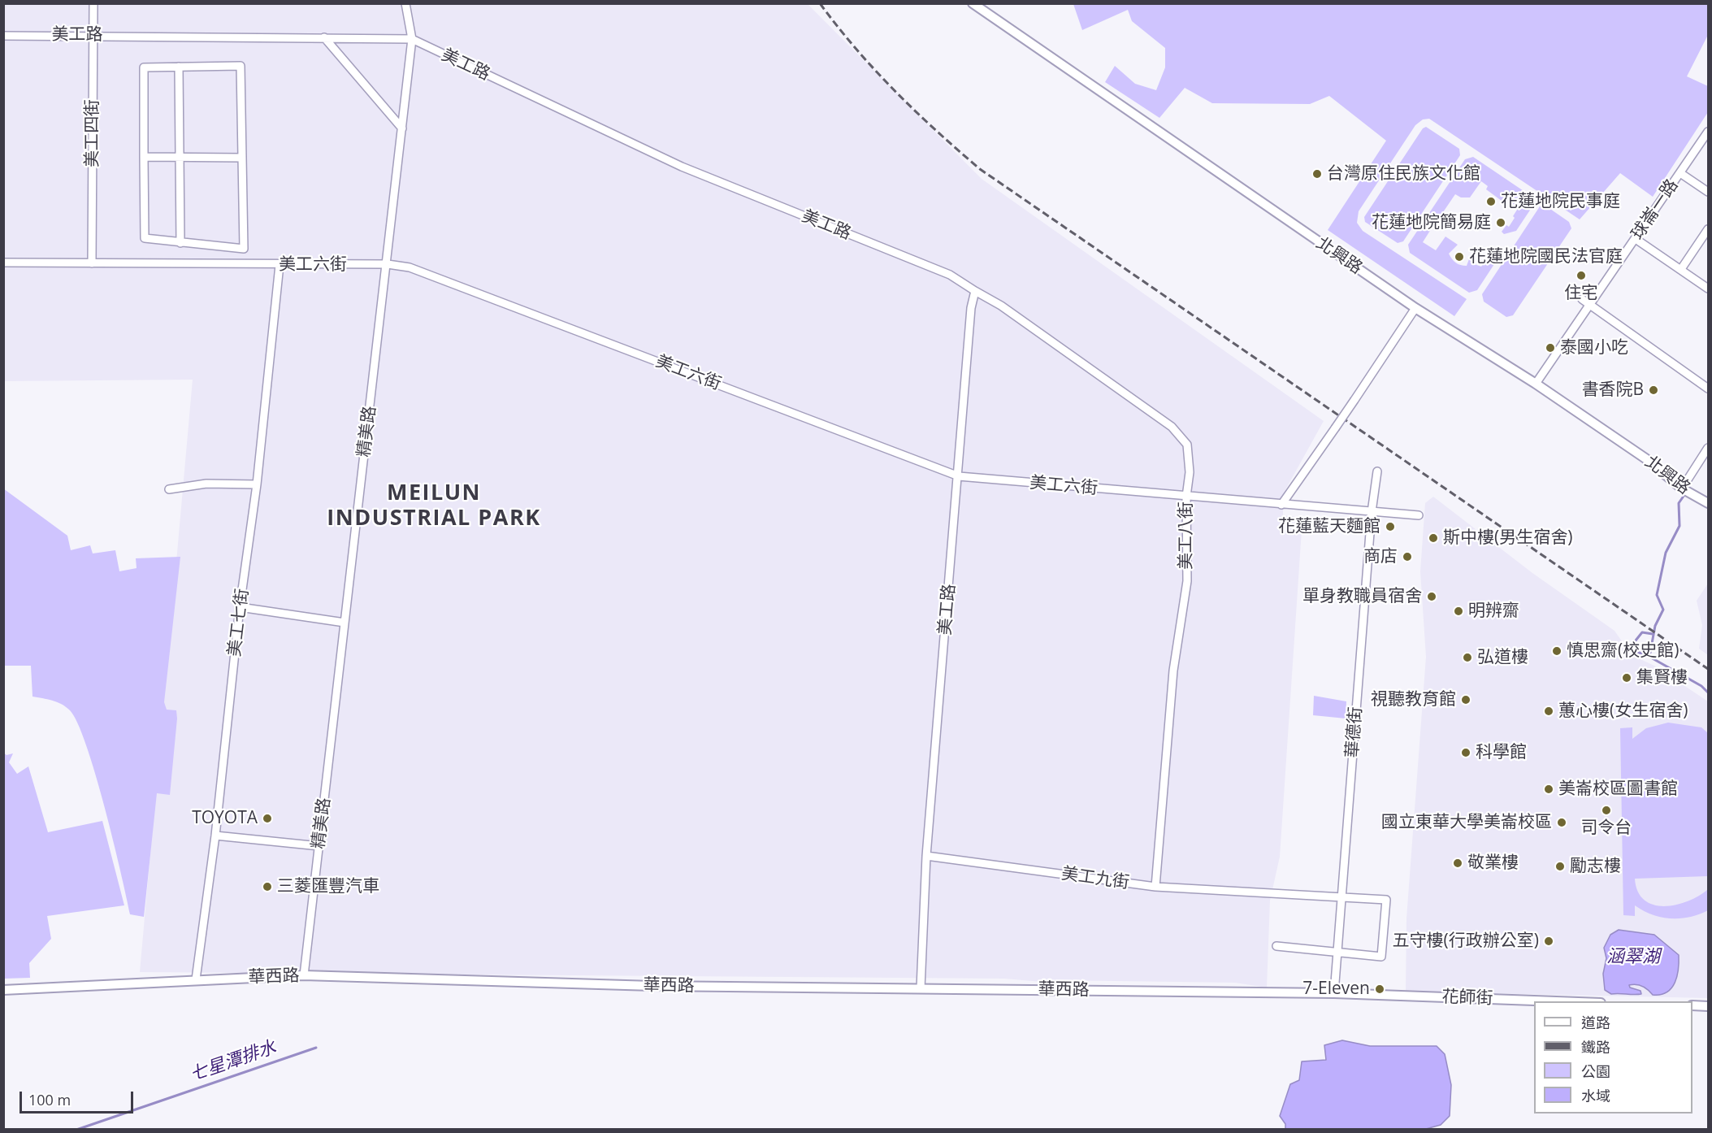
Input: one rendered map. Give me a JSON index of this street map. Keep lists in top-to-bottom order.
{
  "streets": {
    "street": [
      "美工路",
      "美工四街",
      "球崙一路",
      "北興路",
      "美工六街",
      "精美路",
      "美工八街",
      "美工七街",
      "華德街",
      "美工九街",
      "華西路",
      "花師街"
    ]
  },
  "crossings": [
    ["美工路", "美工四街"],
    ["美工路", "美工六街"],
    ["美工路", "精美路"],
    ["美工路", "美工八街"],
    ["美工路", "美工九街"],
    ["美工路", "華西路"],
    ["美工四街", "美工六街"],
    ["球崙一路", "北興路"],
    ["美工六街", "精美路"],
    ["美工六街", "美工八街"],
    ["美工六街", "美工七街"],
    ["美工六街", "華德街"],
    ["精美路", "華西路"],
    ["美工八街", "美工九街"],
    ["美工七街", "華西路"],
    ["華德街", "美工九街"],
    ["華德街", "華西路"],
    ["華德街", "花師街"],
    ["華西路", "花師街"]
  ],
  "districts": ["MEILUN INDUSTRIAL PARK"],
  "water": ["涵翠湖", "七星潭排水"],
  "places": [
    "台灣原住民族文化館",
    "花蓮地院民事庭",
    "花蓮地院簡易庭",
    "花蓮地院國民法官庭",
    "住宅",
    "泰國小吃",
    "書香院B",
    "花蓮藍天麵館",
    "斯中樓(男生宿舍)",
    "商店",
    "單身教職員宿舍",
    "明辨齋",
    "慎思齋(校史館)",
    "弘道樓",
    "集賢樓",
    "視聽教育館",
    "蕙心樓(女生宿舍)",
    "科學館",
    "美崙校區圖書館",
    "司令台",
    "TOYOTA",
    "國立東華大學美崙校區",
    "敬業樓",
    "勵志樓",
    "三菱匯豐汽車",
    "五守樓(行政辦公室)",
    "7-Eleven"
  ],
  "legend": [
    "道路",
    "鐵路",
    "公園",
    "水域"
  ],
  "scale_bar": "100 m"
}
